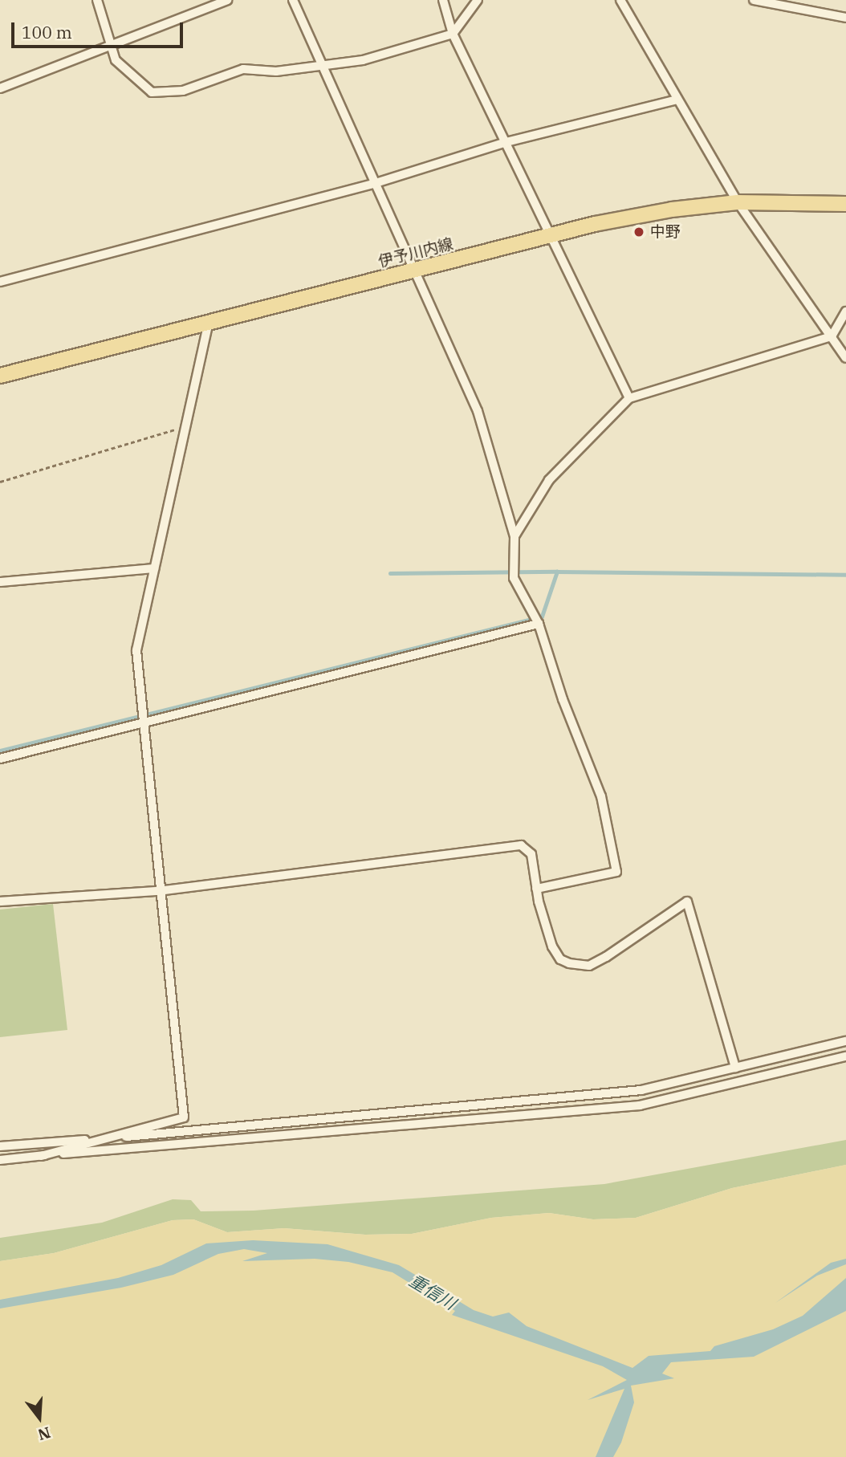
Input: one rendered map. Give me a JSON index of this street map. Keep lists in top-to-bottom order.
{
  "streets": {
    "main road": ["伊予川内線"]
  },
  "water": ["重信川"],
  "places": ["中野"],
  "scale_bar": "100 m",
  "north": "bottom"
}
